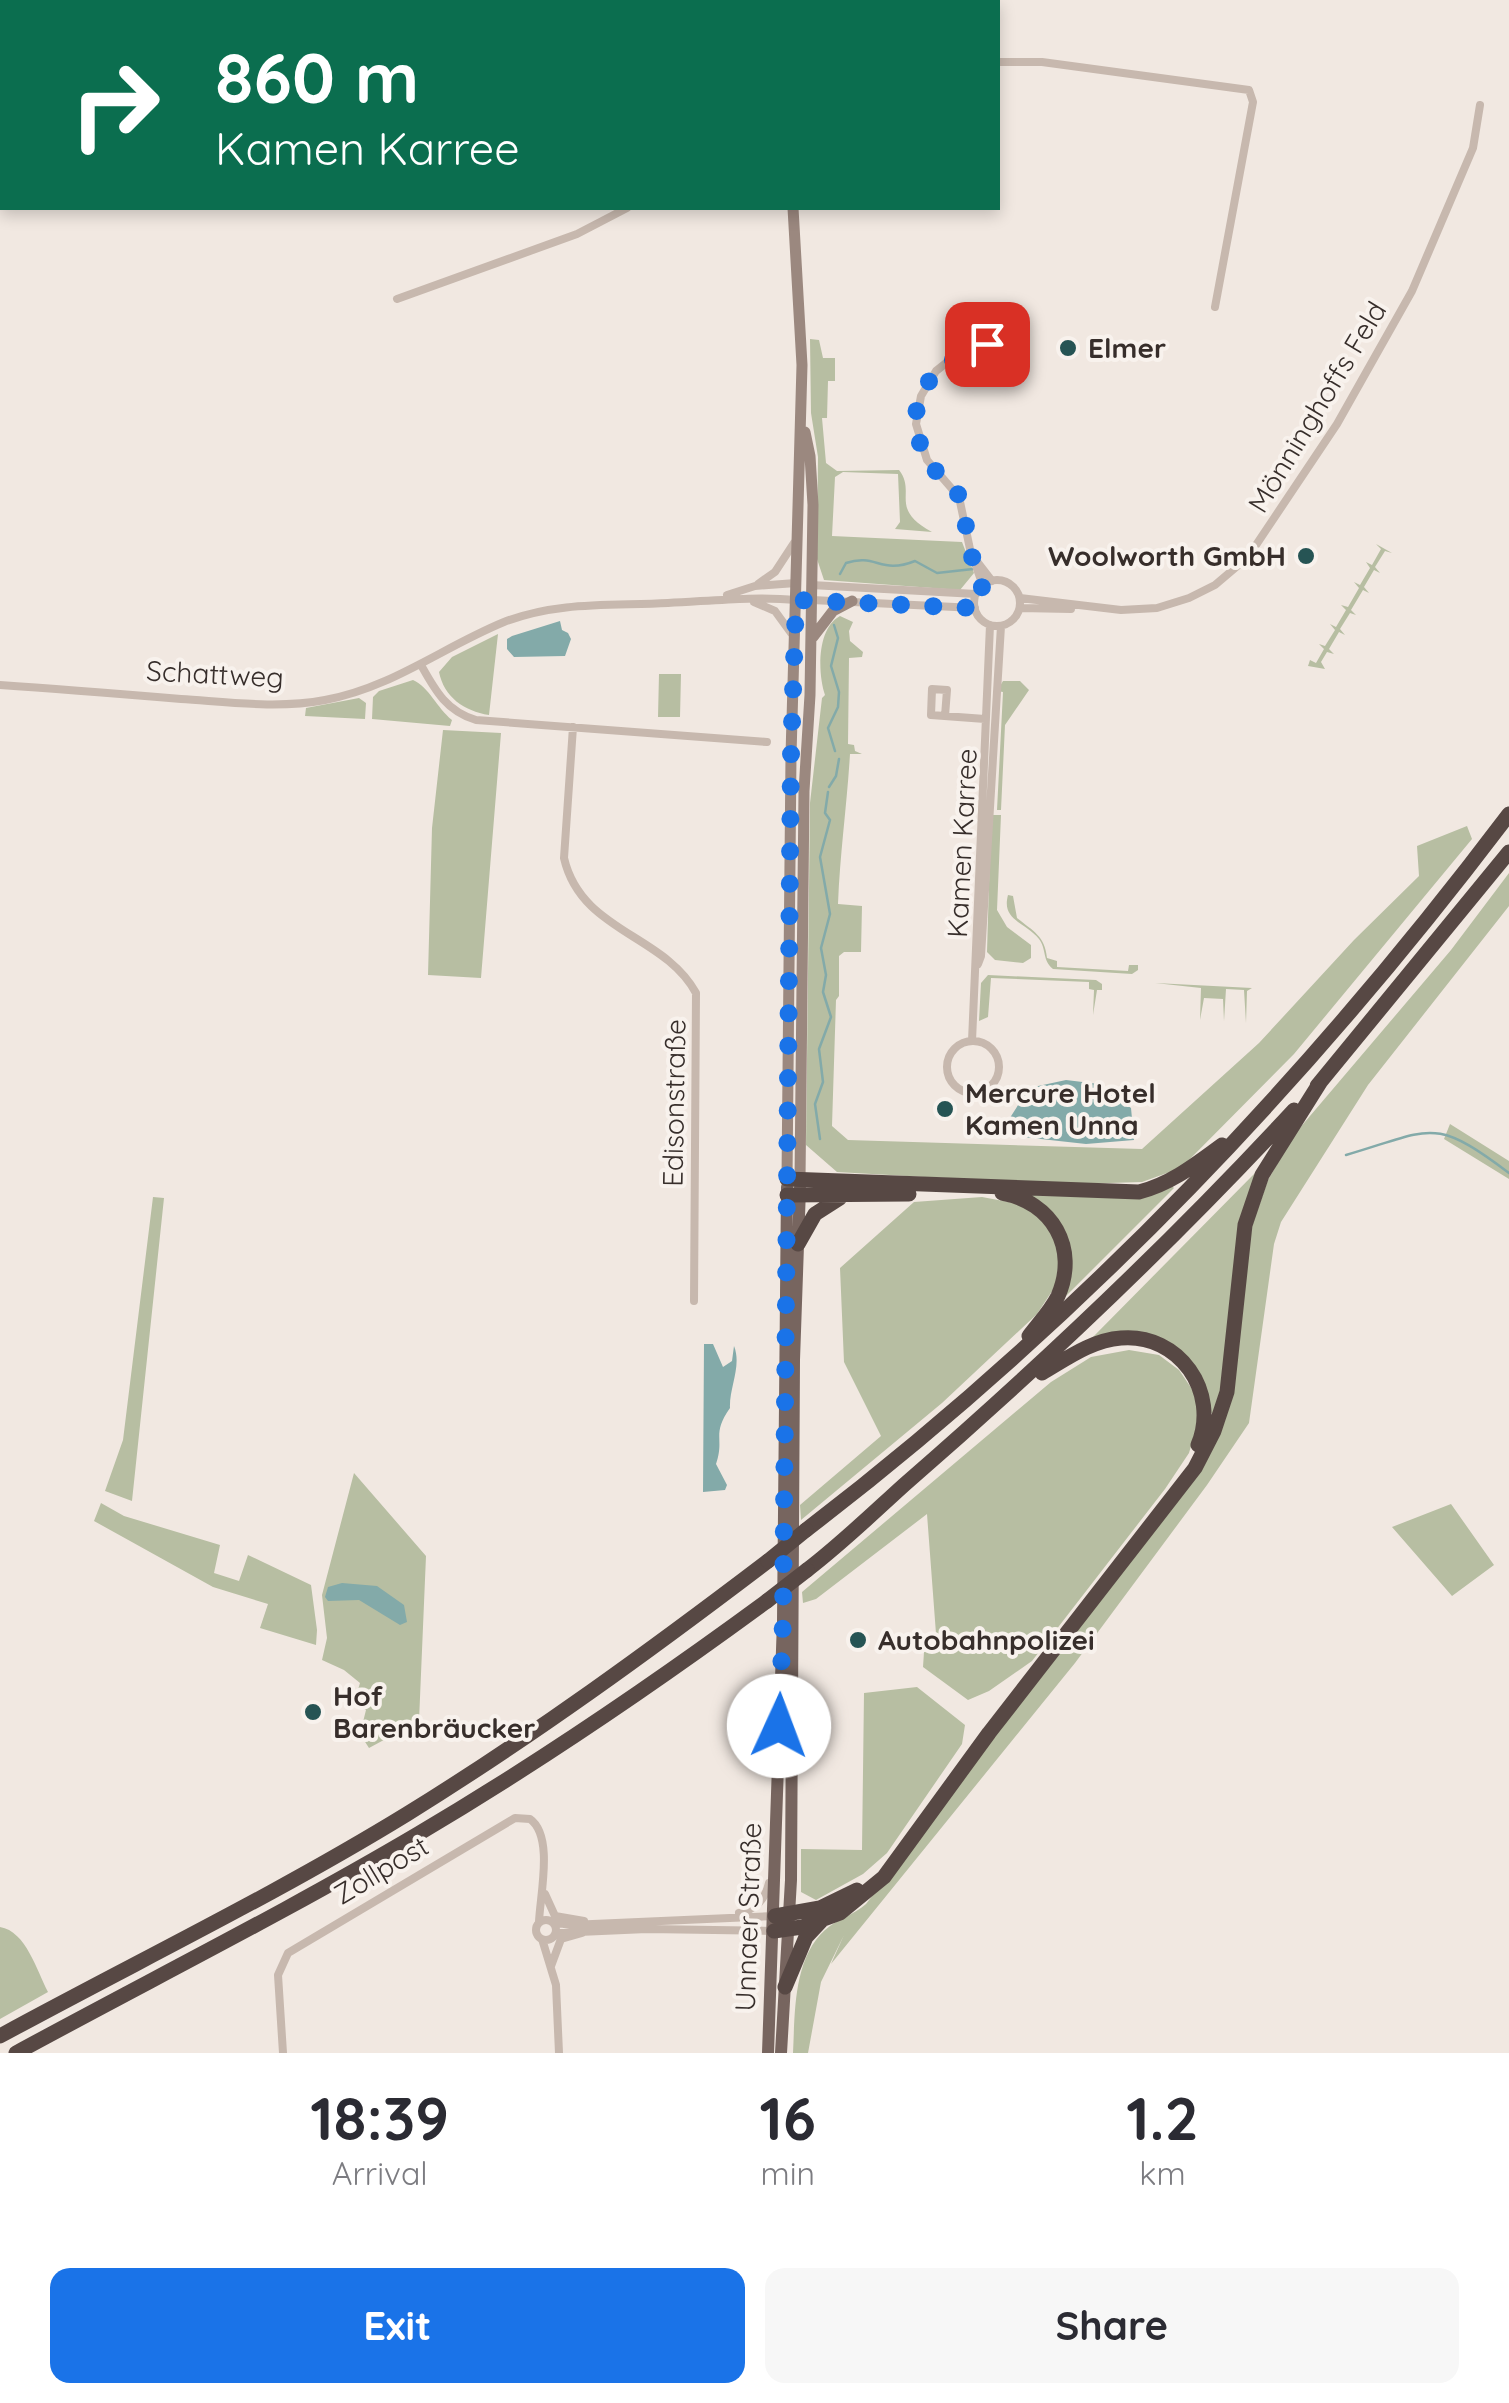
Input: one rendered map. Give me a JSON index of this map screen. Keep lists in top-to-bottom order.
{
  "streets": {
    "main road": ["Unnaer Straße"],
    "street": [
      "Mönninghoffs Feld",
      "Schattweg",
      "Kamen Karree",
      "Edisonstraße",
      "Zollpost"
    ]
  },
  "crossings": [
    ["Mönninghoffs Feld", "Kamen Karree"],
    ["Schattweg", "Unnaer Straße"]
  ],
  "places": [
    "Elmer",
    "Woolworth GmbH",
    "Mercure Hotel Kamen Unna",
    "Autobahnpolizei",
    "Hof Barenbräucker"
  ],
  "page": {
    "turn": ["860 m", "Kamen Karree"],
    "eta": [
      "18:39",
      "Arrival",
      "16",
      "min",
      "1.2",
      "km"
    ],
    "buttons": ["Exit", "Share"]
  }
}
